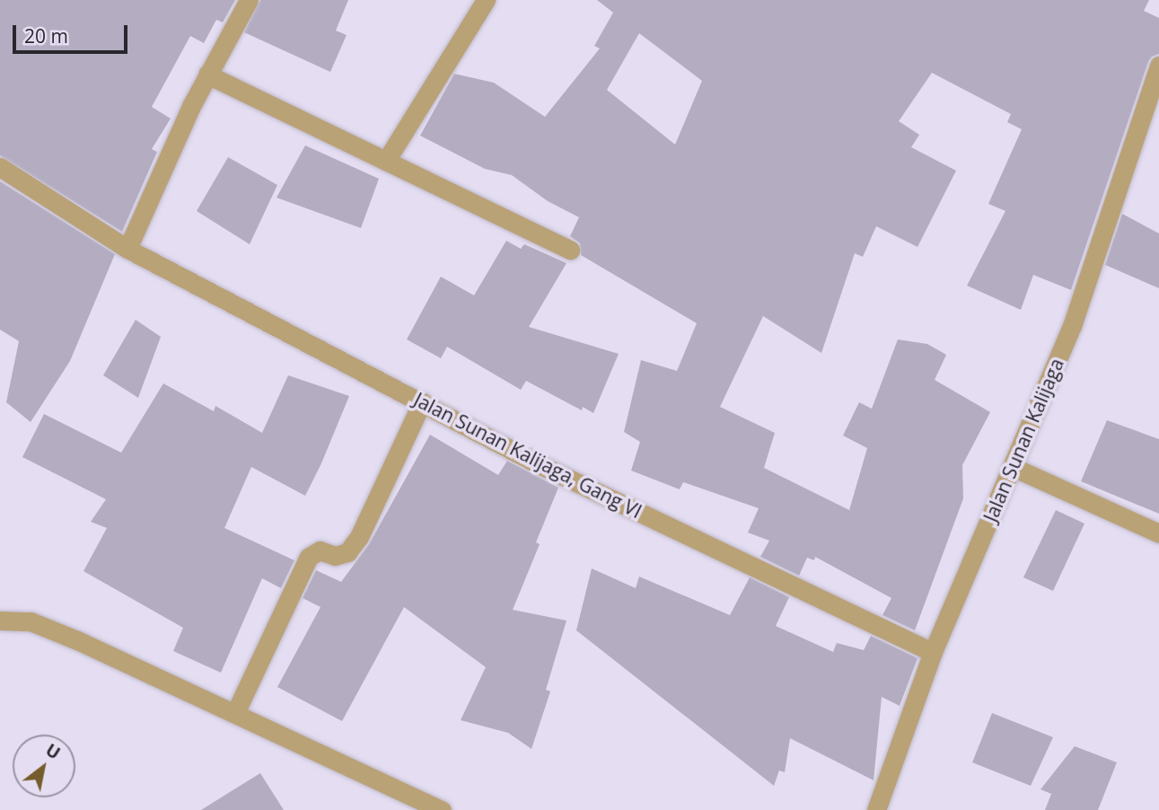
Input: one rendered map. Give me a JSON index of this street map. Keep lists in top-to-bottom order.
{
  "streets": {
    "street": ["Jalan Sunan Kalijaga", "Jalan Sunan Kalijaga, Gang VI"]
  },
  "crossings": [
    ["Jalan Sunan Kalijaga", "Jalan Sunan Kalijaga, Gang VI"]
  ],
  "scale_bar": "20 m",
  "north": "top right"
}
